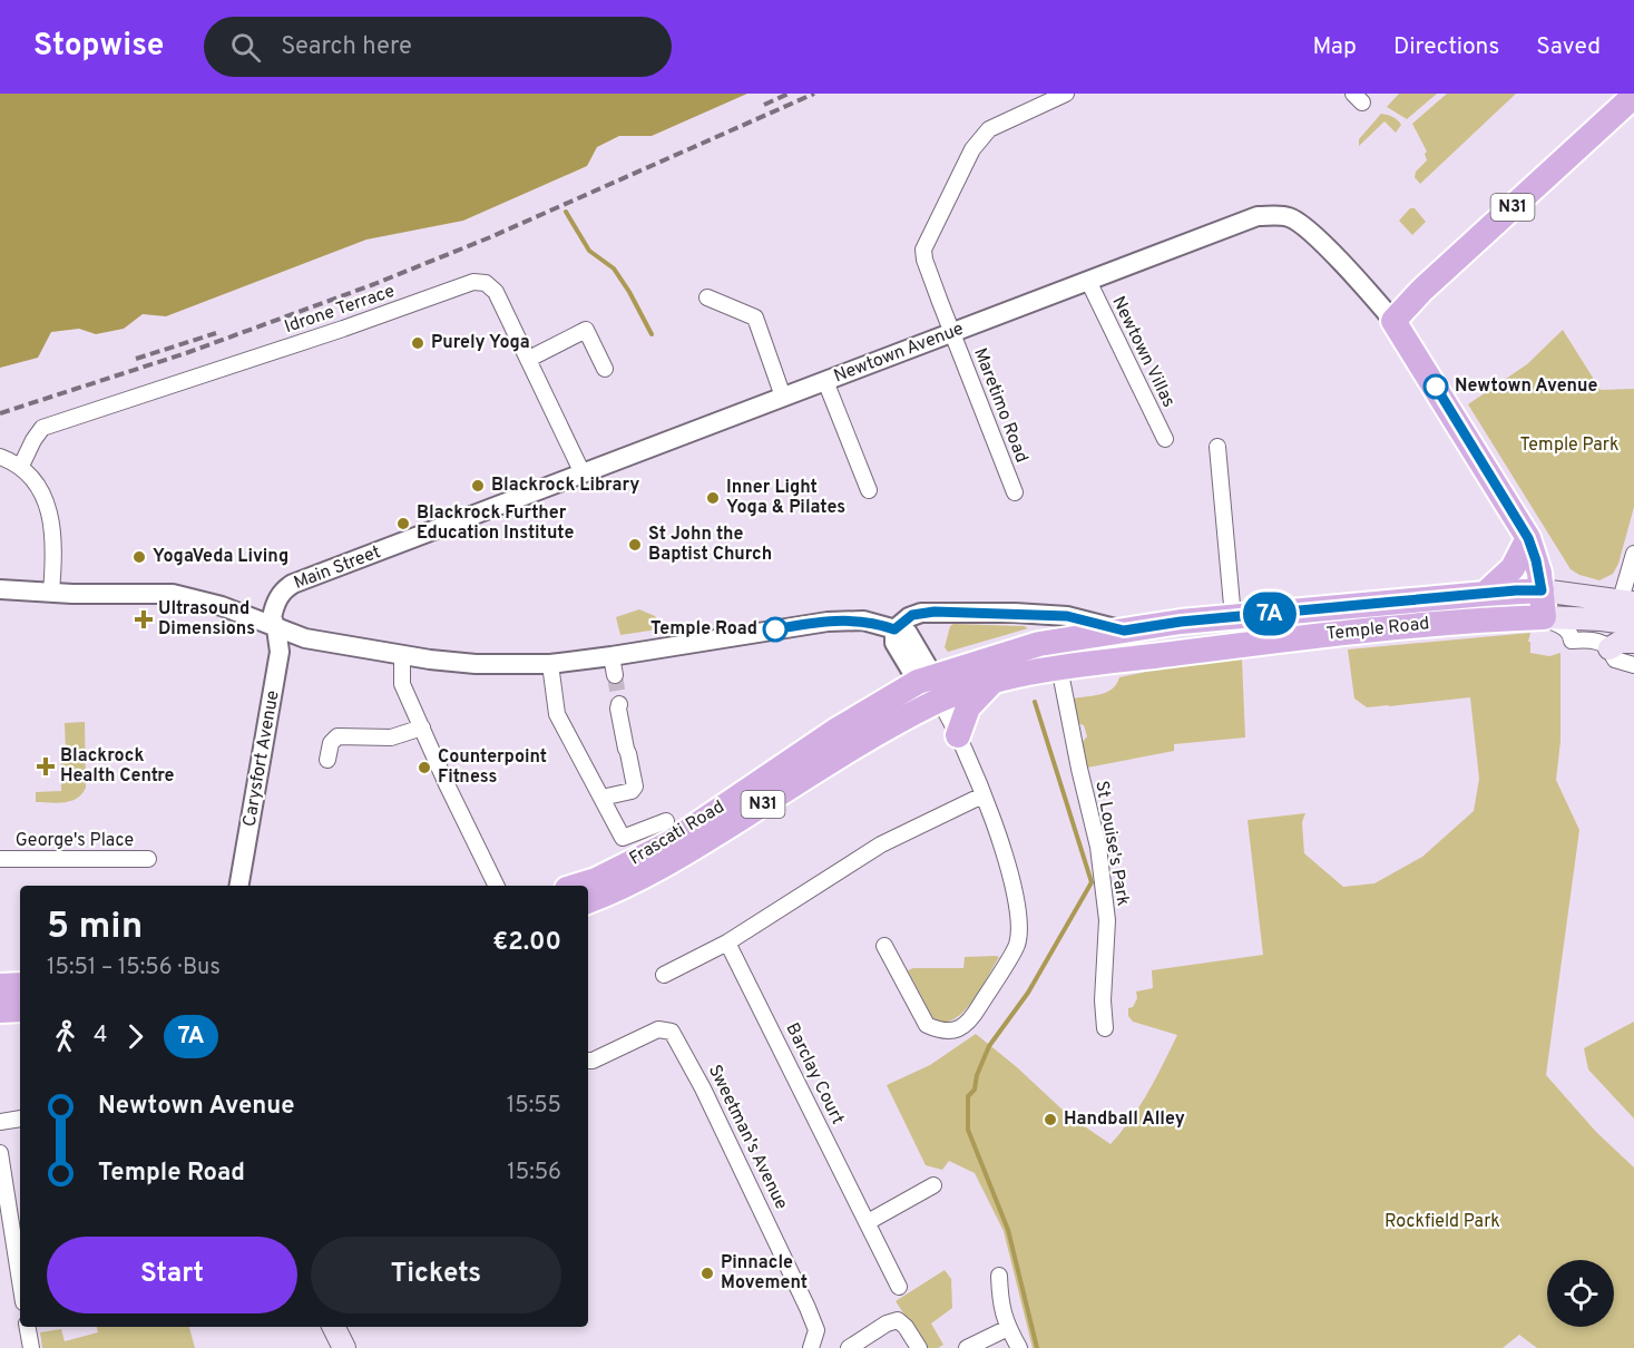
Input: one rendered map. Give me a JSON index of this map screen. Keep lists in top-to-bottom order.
{
  "streets": {
    "highway": [
      "N31",
      "Newtown Avenue",
      "Temple Road",
      "Frascati Road"
    ],
    "street": [
      "Idrone Terrace",
      "Newtown Villas",
      "Maretimo Road",
      "Main Street",
      "Carysfort Avenue",
      "George's Place",
      "St Louise's Park",
      "Barclay Court",
      "Sweetman's Avenue"
    ]
  },
  "crossings": [
    ["N31", "Newtown Avenue"],
    ["Idrone Terrace", "Newtown Avenue"],
    ["Idrone Terrace", "Main Street"],
    ["Newtown Villas", "Newtown Avenue"],
    ["Newtown Avenue", "Maretimo Road"],
    ["Newtown Avenue", "Main Street"],
    ["Newtown Avenue", "Temple Road"],
    ["Main Street", "Carysfort Avenue"],
    ["Temple Road", "Frascati Road"],
    ["Temple Road", "St Louise's Park"]
  ],
  "parks": ["Temple Park", "Rockfield Park"],
  "places": {
    "other": [
      "Purely Yoga",
      "Newtown Avenue",
      "Blackrock Library",
      "Inner Light Yoga & Pilates",
      "Blackrock Further Education Institute",
      "St John the Baptist Church",
      "YogaVeda Living",
      "Temple Road",
      "Counterpoint Fitness",
      "Handball Alley",
      "Pinnacle Movement"
    ],
    "health": ["Ultrasound Dimensions", "Blackrock Health Centre"]
  },
  "lines": ["bus line 7A"],
  "page": {
    "header": "Stopwise",
    "search": "Search here",
    "nav": ["Map", "Directions", "Saved"],
    "on_map": "7A",
    "heading": ["5 min", "15:51 – 15:56 · Bus", "€2.00"],
    "legs": ["4", "7A"],
    "list": [
      {
        "name": "Newtown Avenue",
        "value": "15:55"
      },
      {
        "name": "Temple Road",
        "value": "15:56"
      }
    ],
    "buttons": ["Start", "Tickets"]
  }
}
